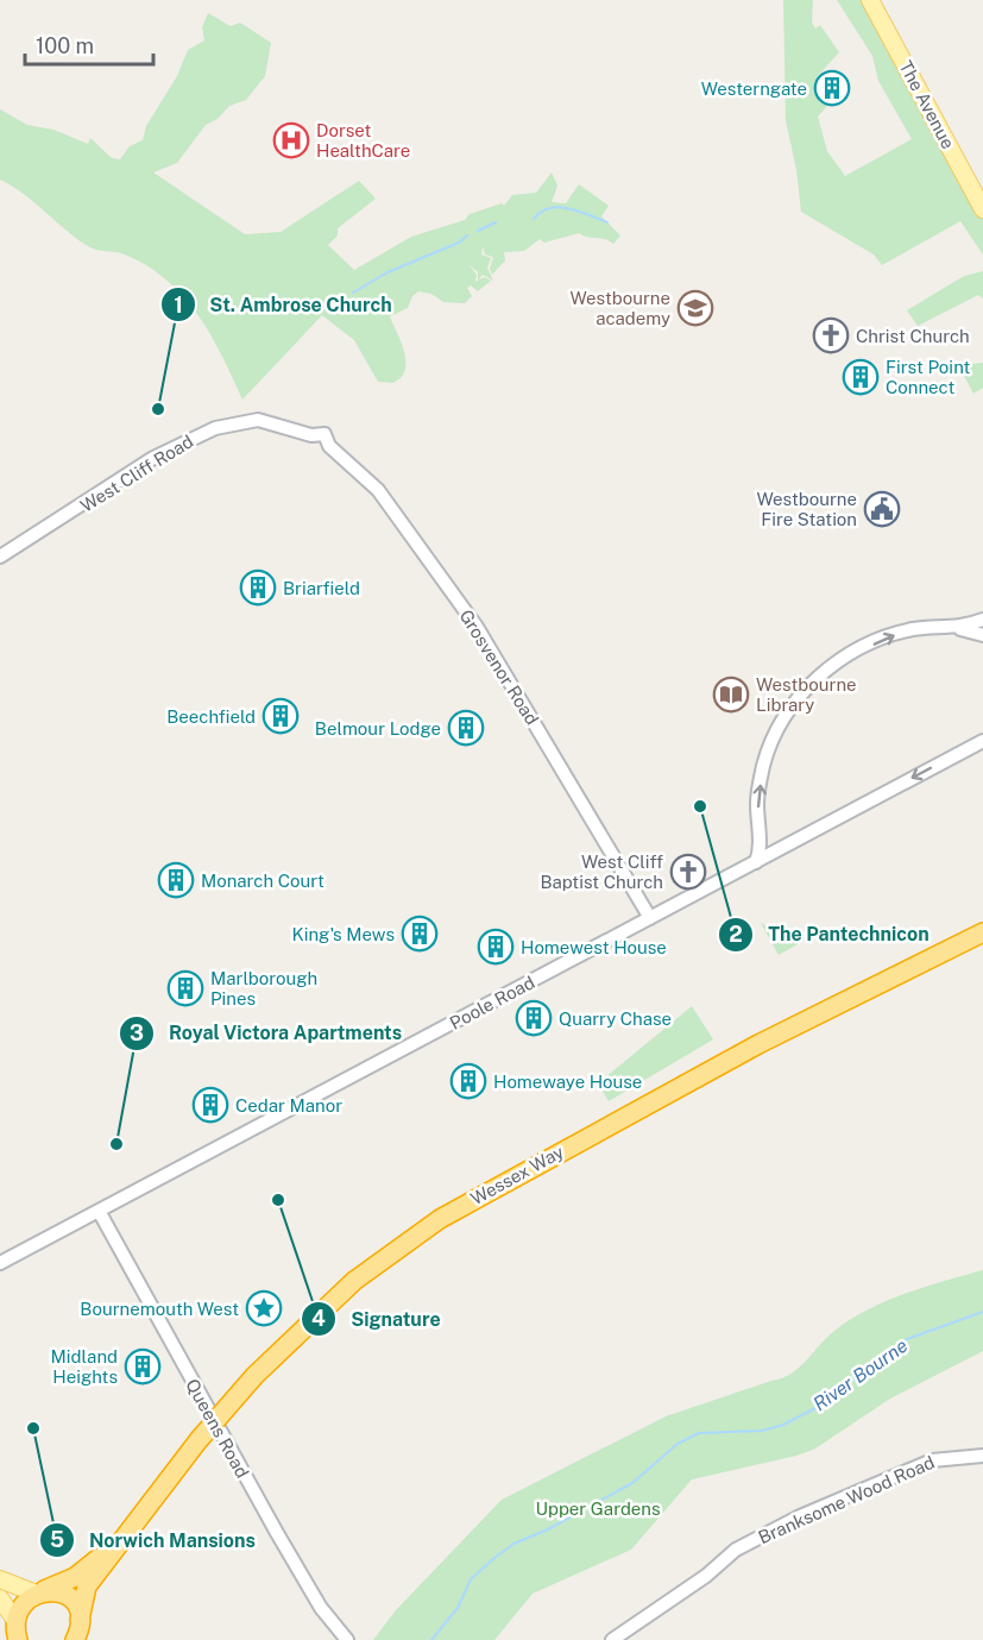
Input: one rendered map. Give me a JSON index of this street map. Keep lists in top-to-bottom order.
{
  "streets": {
    "highway": ["Wessex Way"],
    "main road": ["The Avenue"],
    "street": [
      "West Cliff Road",
      "Grosvenor Road",
      "Poole Road",
      "Queens Road",
      "Branksome Wood Road"
    ]
  },
  "crossings": [
    ["West Cliff Road", "Grosvenor Road"],
    ["Grosvenor Road", "Poole Road"],
    ["Poole Road", "Queens Road"]
  ],
  "water": ["River Bourne"],
  "parks": ["Upper Gardens"],
  "places": {
    "building": [
      "Westerngate",
      "First Point Connect",
      "Briarfield",
      "Beechfield",
      "Belmour Lodge",
      "Monarch Court",
      "King's Mews",
      "Homewest House",
      "Marlborough Pines",
      "Quarry Chase",
      "Homewaye House",
      "Cedar Manor",
      "Midland Heights"
    ],
    "hospital": ["Dorset HealthCare"],
    "school or university": ["Westbourne academy"],
    "church": ["Christ Church", "West Cliff Baptist Church"],
    "other": [
      "St. Ambrose Church",
      "The Pantechnicon",
      "Royal Victora Apartments",
      "Signature",
      "Norwich Mansions"
    ],
    "public building": ["Westbourne Fire Station"],
    "library": ["Westbourne Library"],
    "place": ["Bournemouth West"]
  },
  "scale_bar": "100 m"
}
